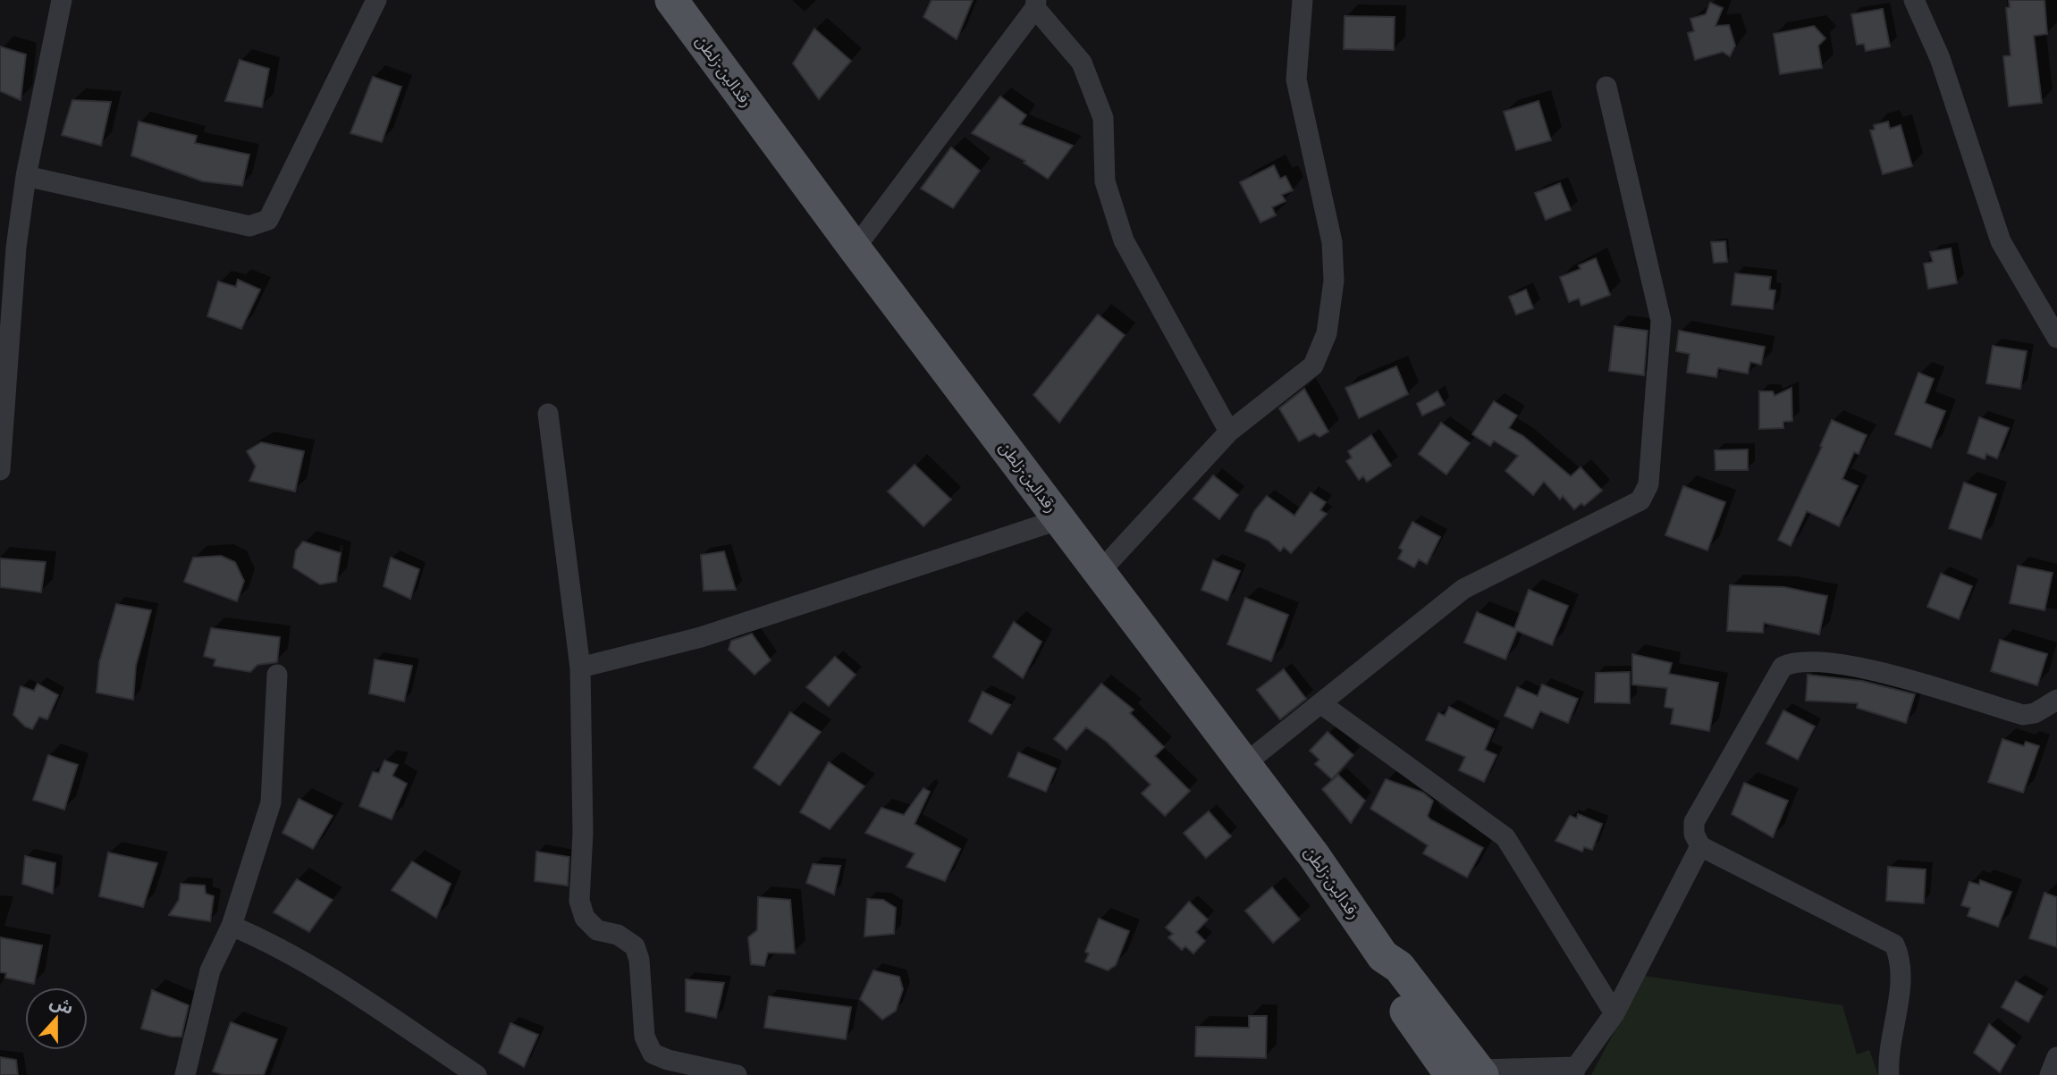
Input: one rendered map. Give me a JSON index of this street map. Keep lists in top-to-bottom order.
{
  "streets": {
    "main road": ["رقدالين-زلطن"]
  },
  "north": "top"
}
